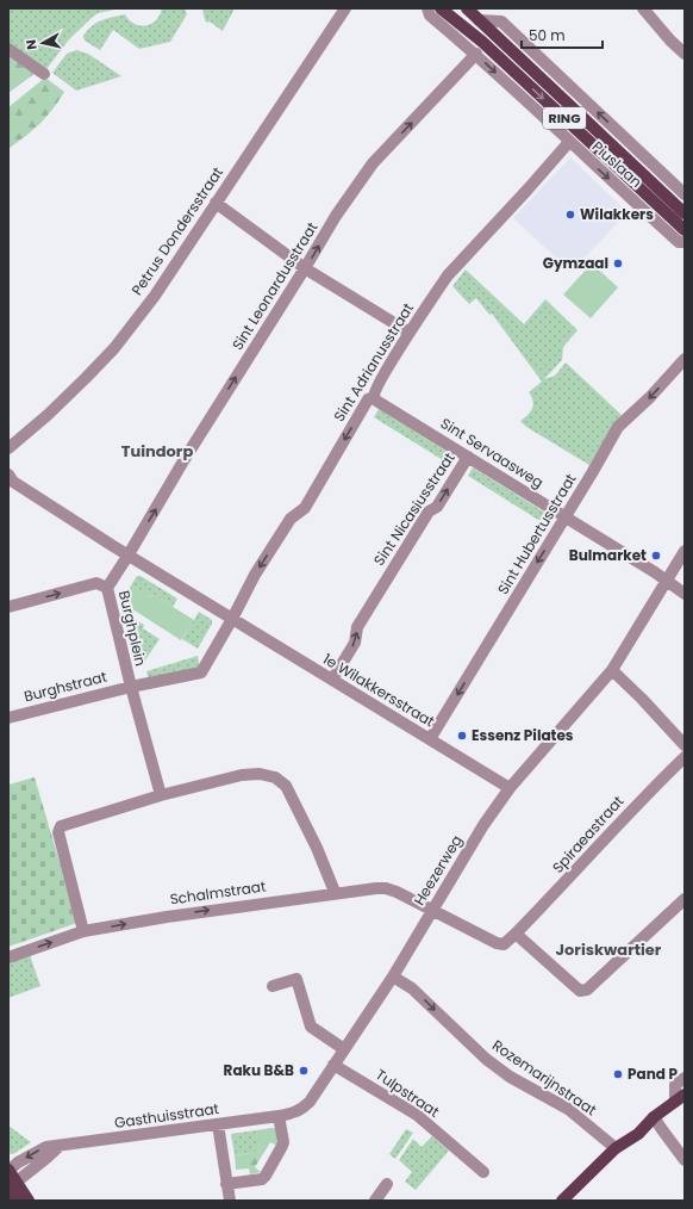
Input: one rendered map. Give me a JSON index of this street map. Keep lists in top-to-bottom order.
{
  "streets": {
    "main road": ["RING", "Piuslaan"],
    "street": [
      "Petrus Dondersstraat",
      "Sint Leonardusstraat",
      "Sint Adrianusstraat",
      "Sint Servaasweg",
      "Sint Nicasiusstraat",
      "Sint Hubertusstraat",
      "Burghplein",
      "Burghstraat",
      "1e Wilakkersstraat",
      "Spiraeastraat",
      "Heezerweg",
      "Schalmstraat",
      "Rozemarijnstraat",
      "Tulpstraat",
      "Gasthuisstraat"
    ]
  },
  "crossings": [
    ["Piuslaan", "Sint Leonardusstraat"],
    ["Piuslaan", "Sint Adrianusstraat"],
    ["Sint Leonardusstraat", "Burghplein"],
    ["Sint Adrianusstraat", "Sint Servaasweg"],
    ["Sint Adrianusstraat", "Burghplein"],
    ["Sint Adrianusstraat", "1e Wilakkersstraat"],
    ["Sint Servaasweg", "Sint Nicasiusstraat"],
    ["Sint Servaasweg", "Sint Hubertusstraat"],
    ["Sint Servaasweg", "Heezerweg"],
    ["Sint Nicasiusstraat", "1e Wilakkersstraat"],
    ["Sint Hubertusstraat", "1e Wilakkersstraat"],
    ["Burghplein", "Burghstraat"],
    ["Burghplein", "1e Wilakkersstraat"],
    ["1e Wilakkersstraat", "Heezerweg"],
    ["Spiraeastraat", "Schalmstraat"],
    ["Heezerweg", "Schalmstraat"],
    ["Heezerweg", "Rozemarijnstraat"],
    ["Heezerweg", "Tulpstraat"],
    ["Heezerweg", "Gasthuisstraat"]
  ],
  "one_way": [
    "Sint Leonardusstraat",
    "Sint Adrianusstraat",
    "Sint Nicasiusstraat",
    "Sint Hubertusstraat",
    "Schalmstraat",
    "Rozemarijnstraat"
  ],
  "districts": ["Tuindorp", "Joriskwartier"],
  "places": [
    "Wilakkers",
    "Gymzaal",
    "Bulmarket",
    "Essenz Pilates",
    "Raku B&B",
    "Pand P"
  ],
  "scale_bar": "50 m",
  "north": "left"
}
